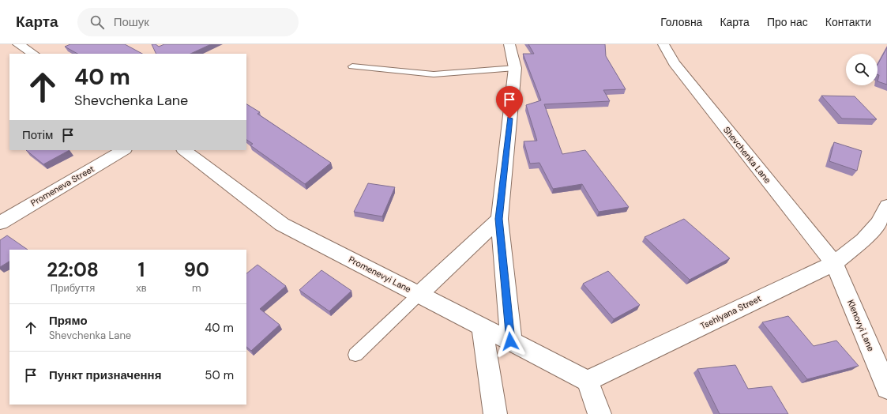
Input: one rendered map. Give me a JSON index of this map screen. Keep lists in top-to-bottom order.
{
  "streets": {
    "street": [
      "Shevchenka Lane",
      "Promeneva Street",
      "Promenevyi Lane",
      "Tsehlyana Street",
      "Klenovyi Lane"
    ]
  },
  "crossings": [
    ["Shevchenka Lane", "Tsehlyana Street"],
    ["Shevchenka Lane", "Klenovyi Lane"],
    ["Promenevyi Lane", "Tsehlyana Street"],
    ["Tsehlyana Street", "Klenovyi Lane"]
  ],
  "page": {
    "header": "Карта",
    "search": "Пошук",
    "nav": [
      "Головна",
      "Карта",
      "Про нас",
      "Контакти"
    ],
    "turn": ["40 m", "Shevchenka Lane"],
    "then": "Потім",
    "eta": [
      "22:08",
      "Прибуття",
      "1",
      "хв",
      "90",
      "m"
    ],
    "list": [
      {
        "name": "Прямо",
        "note": "Shevchenka Lane",
        "value": "40 m"
      },
      {
        "name": "Пункт призначення",
        "value": "50 m"
      }
    ]
  }
}
